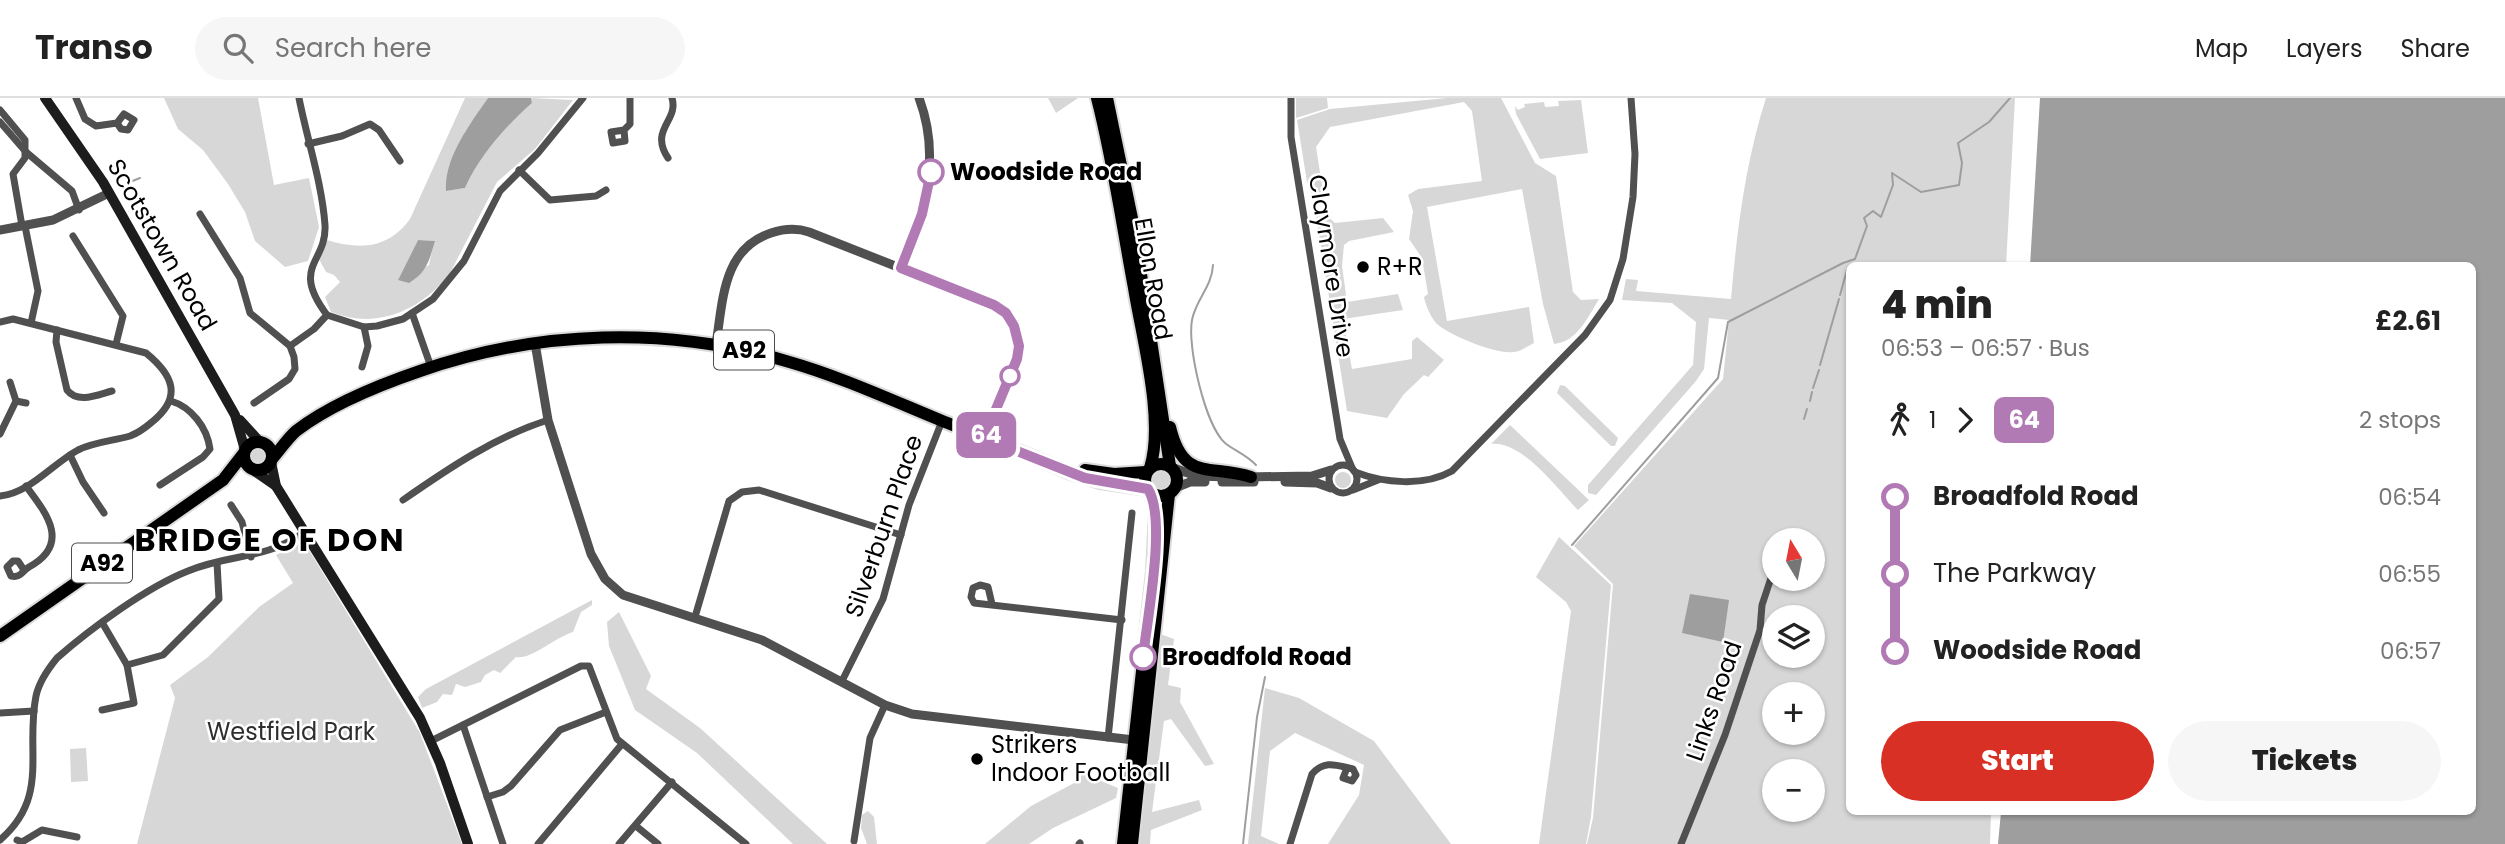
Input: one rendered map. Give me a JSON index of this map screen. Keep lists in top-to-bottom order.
{
  "streets": {
    "main road": ["Scotstown Road", "Ellon Road", "A92"],
    "street": ["Claymore Drive", "Silverburn Place", "Links Road"]
  },
  "crossings": [
    ["Ellon Road", "A92"],
    ["A92", "Silverburn Place"]
  ],
  "districts": ["BRIDGE OF DON"],
  "parks": ["Westfield Park"],
  "places": [
    "Woodside Road",
    "R+R",
    "Broadfold Road",
    "Strikers Indoor Football"
  ],
  "lines": ["bus line 64"],
  "north": "top",
  "page": {
    "header": "Transo",
    "search": "Search here",
    "nav": ["Map", "Layers", "Share"],
    "on_map": "64",
    "heading": ["4 min", "06:53 – 06:57 · Bus", "£2.61"],
    "legs": ["1", "64", "2 stops"],
    "list": [
      {
        "name": "Broadfold Road",
        "value": "06:54"
      },
      {
        "name": "The Parkway",
        "value": "06:55"
      },
      {
        "name": "Woodside Road",
        "value": "06:57"
      }
    ],
    "map_buttons": ["+", "−"],
    "buttons": ["Start", "Tickets"]
  }
}
